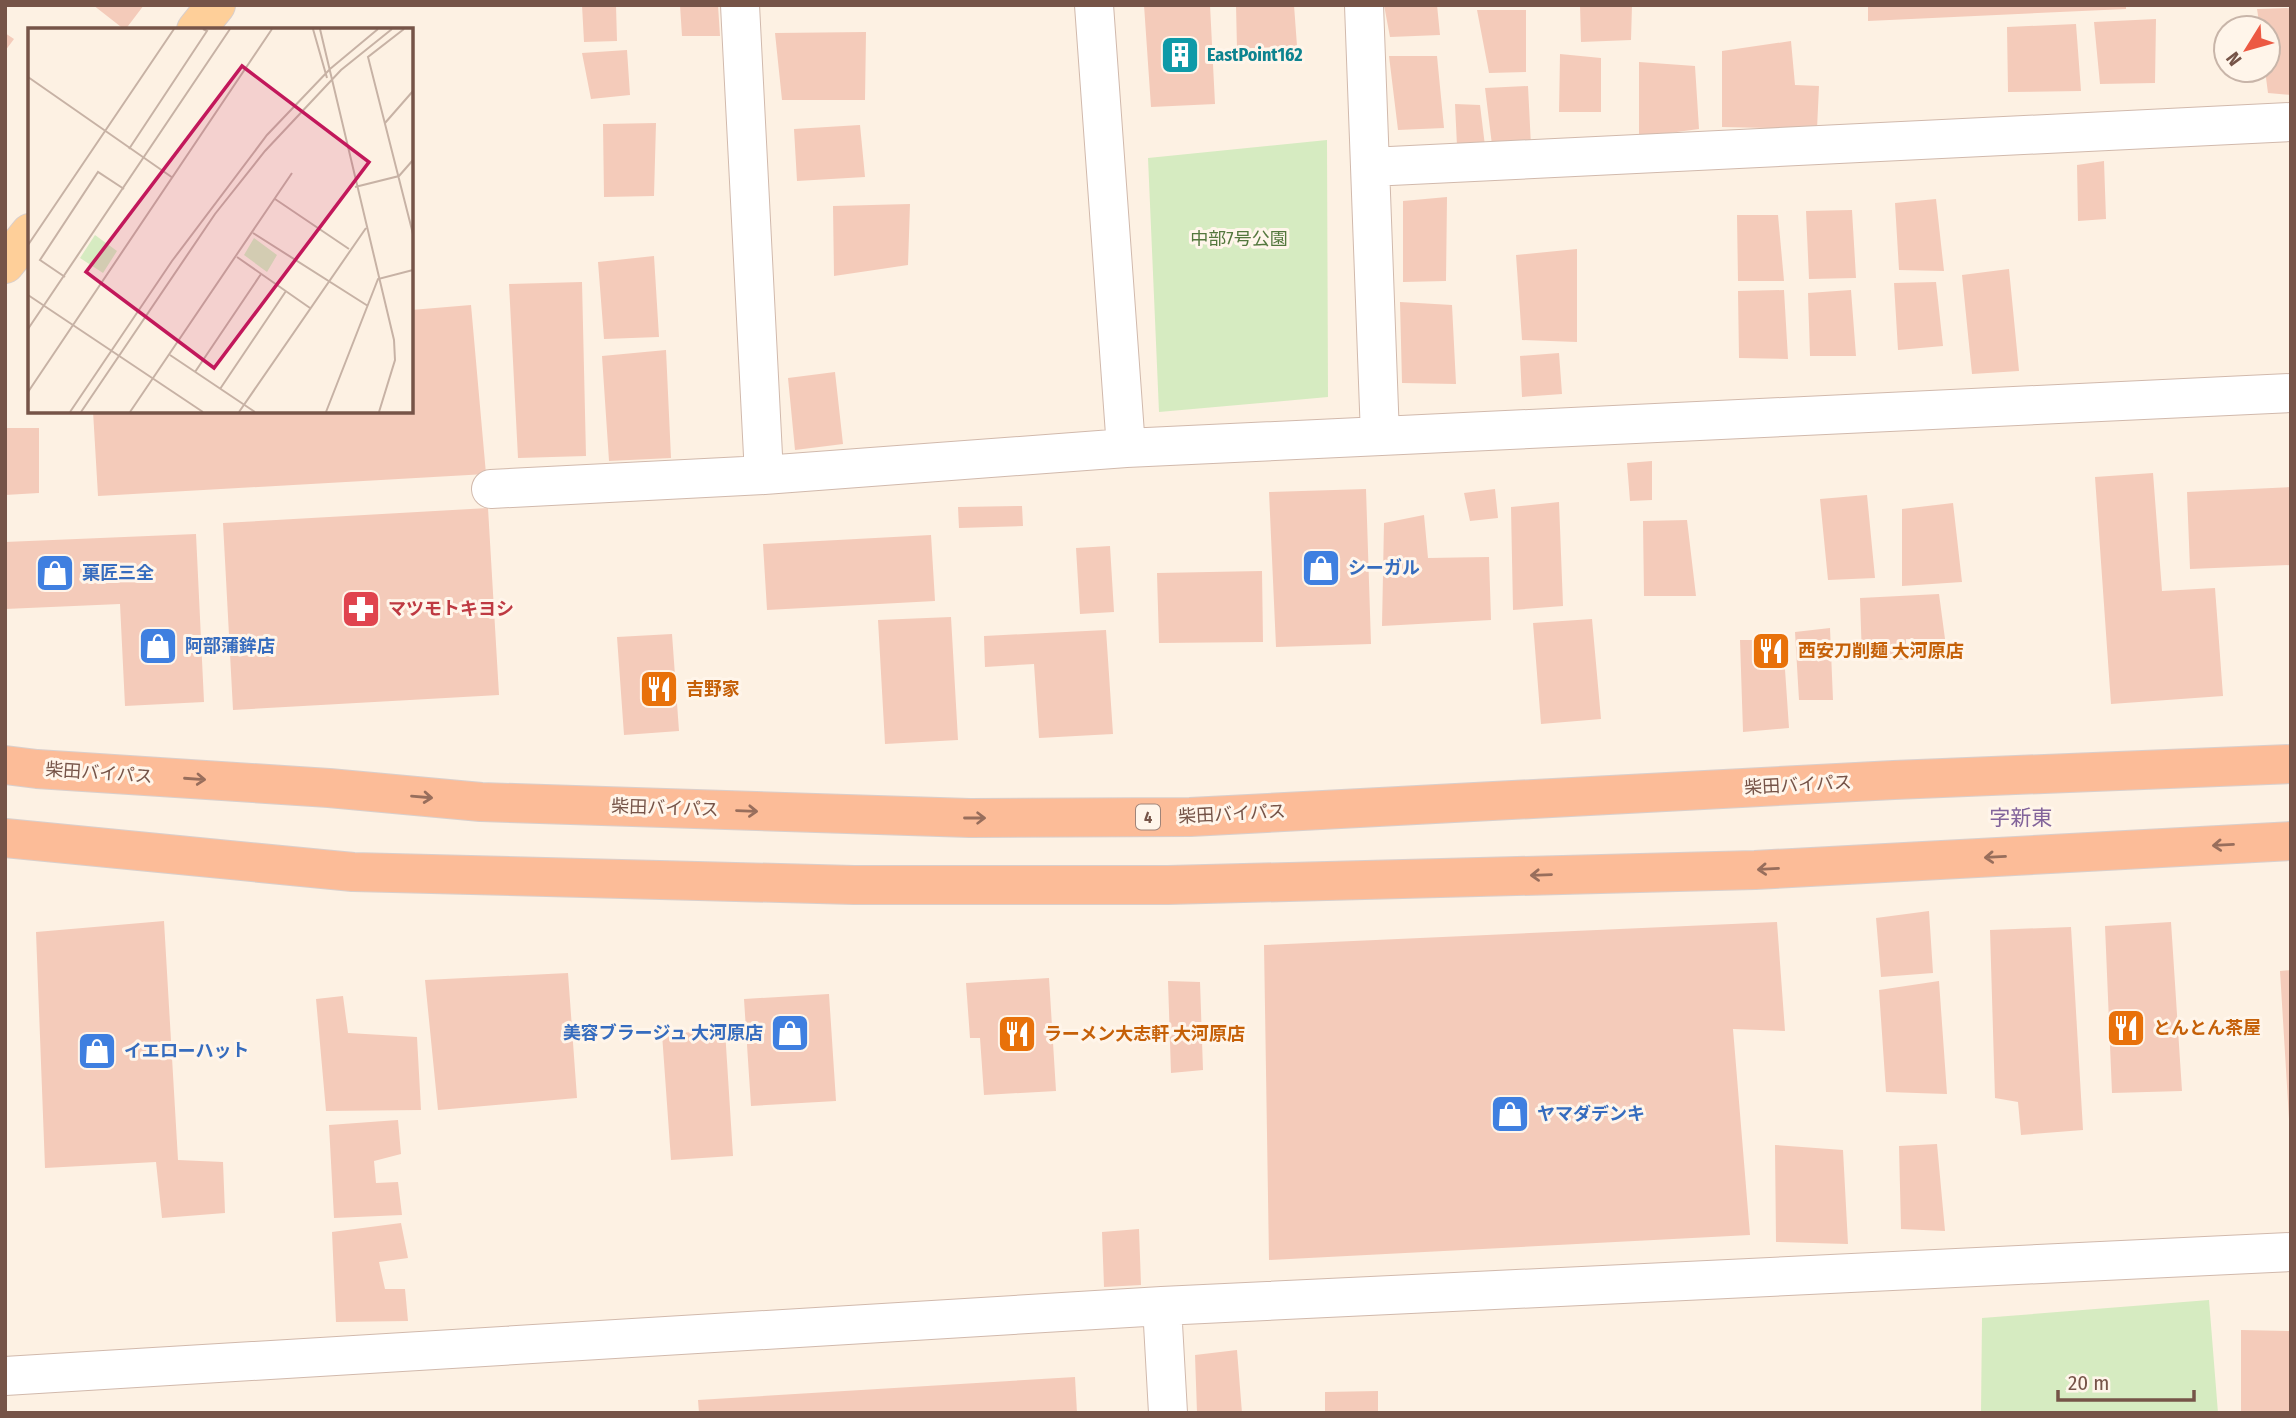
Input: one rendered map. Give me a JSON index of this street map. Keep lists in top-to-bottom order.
{
  "streets": {
    "highway": ["柴田バイパス", "4"]
  },
  "districts": ["字新東"],
  "parks": ["中部7号公園"],
  "places": {
    "building": ["EastPoint162"],
    "shop": [
      "シーガル",
      "菓匠三全",
      "阿部蒲鉾店",
      "美容ブラージュ 大河原店",
      "イエローハット",
      "ヤマダデンキ"
    ],
    "pharmacy": ["マツモトキヨシ"],
    "restaurant": [
      "西安刀削麺 大河原店",
      "吉野家",
      "とんとん茶屋",
      "ラーメン大志軒 大河原店"
    ]
  },
  "scale_bar": "20 m",
  "north": "bottom left"
}
